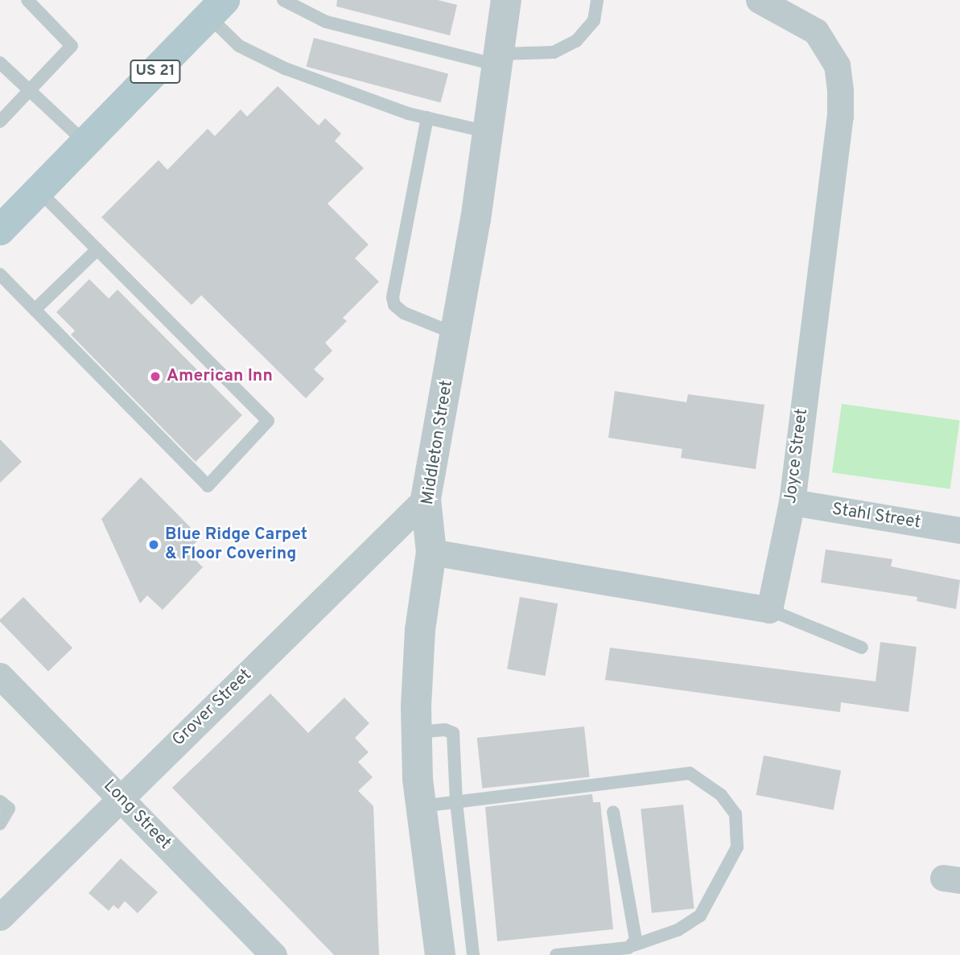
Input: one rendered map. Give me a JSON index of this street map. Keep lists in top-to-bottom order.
{
  "streets": {
    "main road": ["US 21"],
    "street": [
      "Middleton Street",
      "Joyce Street",
      "Stahl Street",
      "Grover Street",
      "Long Street"
    ]
  },
  "crossings": [
    ["Middleton Street", "Grover Street"],
    ["Joyce Street", "Stahl Street"],
    ["Grover Street", "Long Street"]
  ],
  "places": ["American Inn", "Blue Ridge Carpet & Floor Covering"]
}
